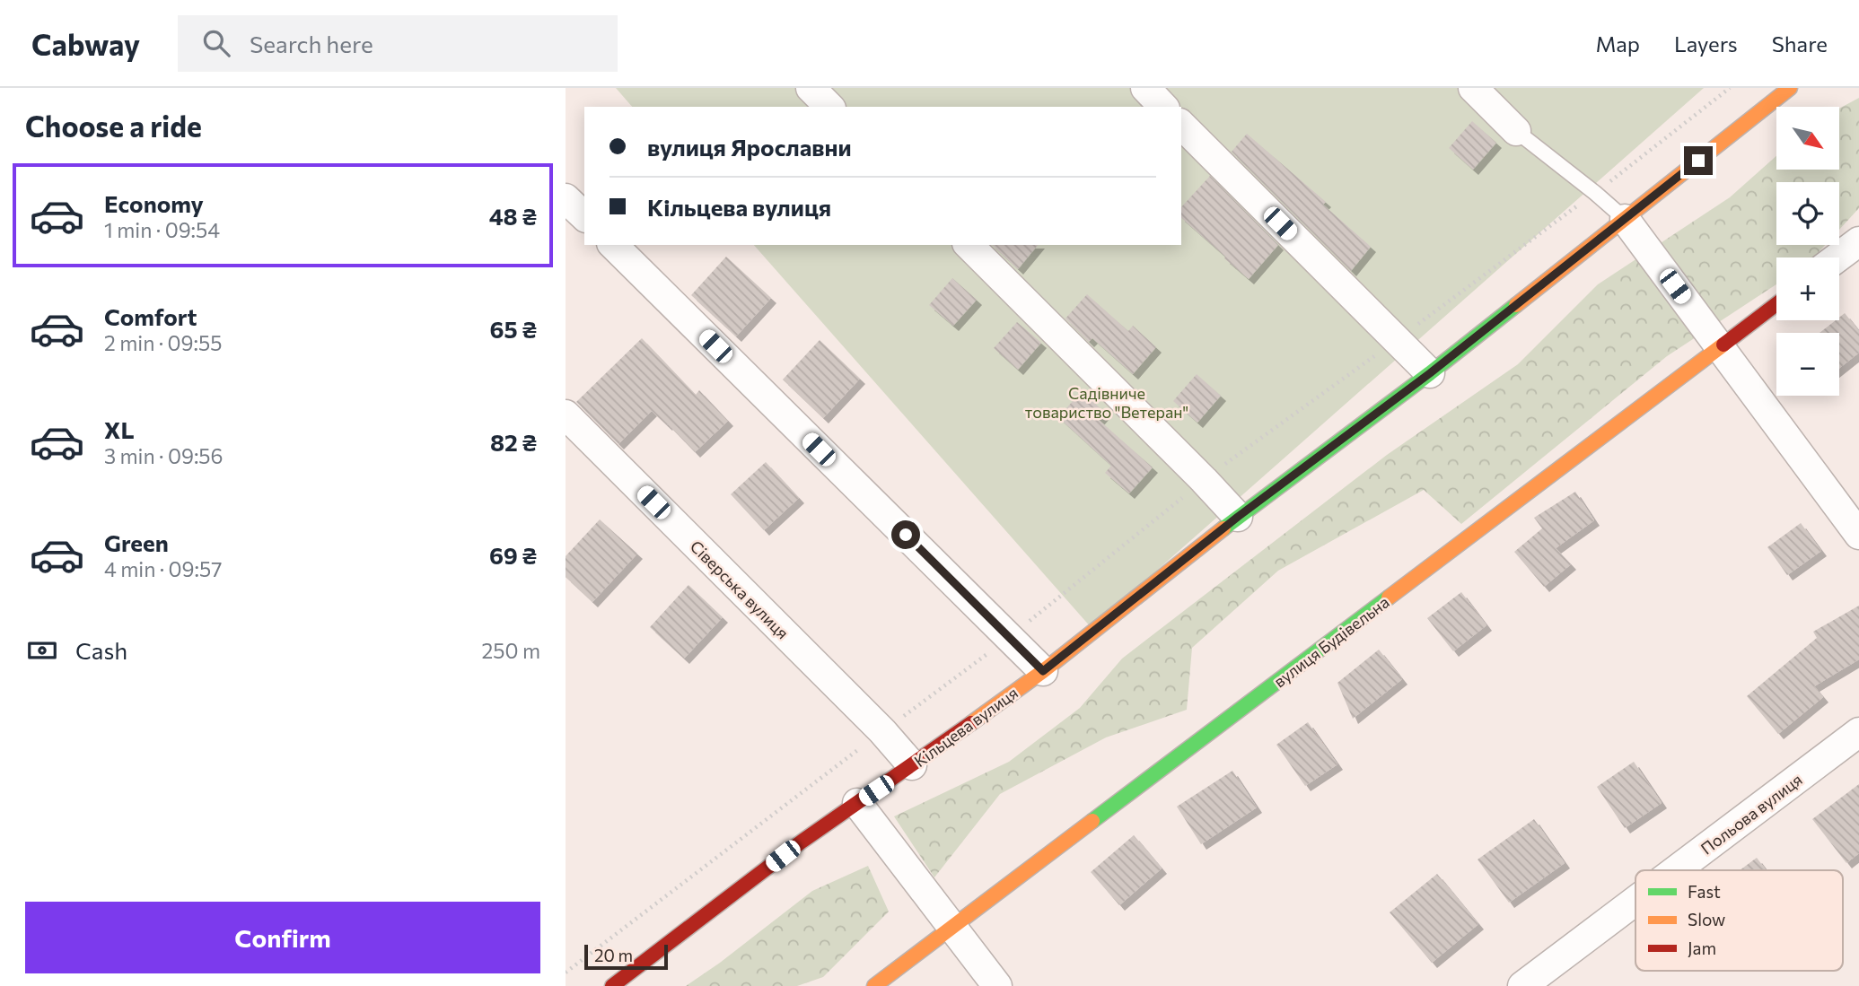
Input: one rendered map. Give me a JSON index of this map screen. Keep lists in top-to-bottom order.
{
  "streets": {
    "main road": ["вулиця Будівельна", "Кільцева вулиця"],
    "street": ["Сіверська вулиця", "Польова вулиця"]
  },
  "crossings": [
    ["Сіверська вулиця", "Кільцева вулиця"]
  ],
  "parks": ["Садівниче товариство \"Ветеран\""],
  "legend": ["Fast", "Slow", "Jam"],
  "scale_bar": "20 m",
  "north": "bottom right",
  "page": {
    "header": "Cabway",
    "search": "Search here",
    "nav": ["Map", "Layers", "Share"],
    "heading": "Choose a ride",
    "map_buttons": ["+", "−"],
    "banner": ["вулиця Ярославни", "Кільцева вулиця"],
    "list": [
      {
        "name": "Economy",
        "note": "1 min · 09:54",
        "value": "48 ₴"
      },
      {
        "name": "Comfort",
        "note": "2 min · 09:55",
        "value": "65 ₴"
      },
      {
        "name": "XL",
        "note": "3 min · 09:56",
        "value": "82 ₴"
      },
      {
        "name": "Green",
        "note": "4 min · 09:57",
        "value": "69 ₴"
      }
    ],
    "pay": ["Cash", "250 m"],
    "buttons": "Confirm",
    "scale": "20 m"
  }
}
